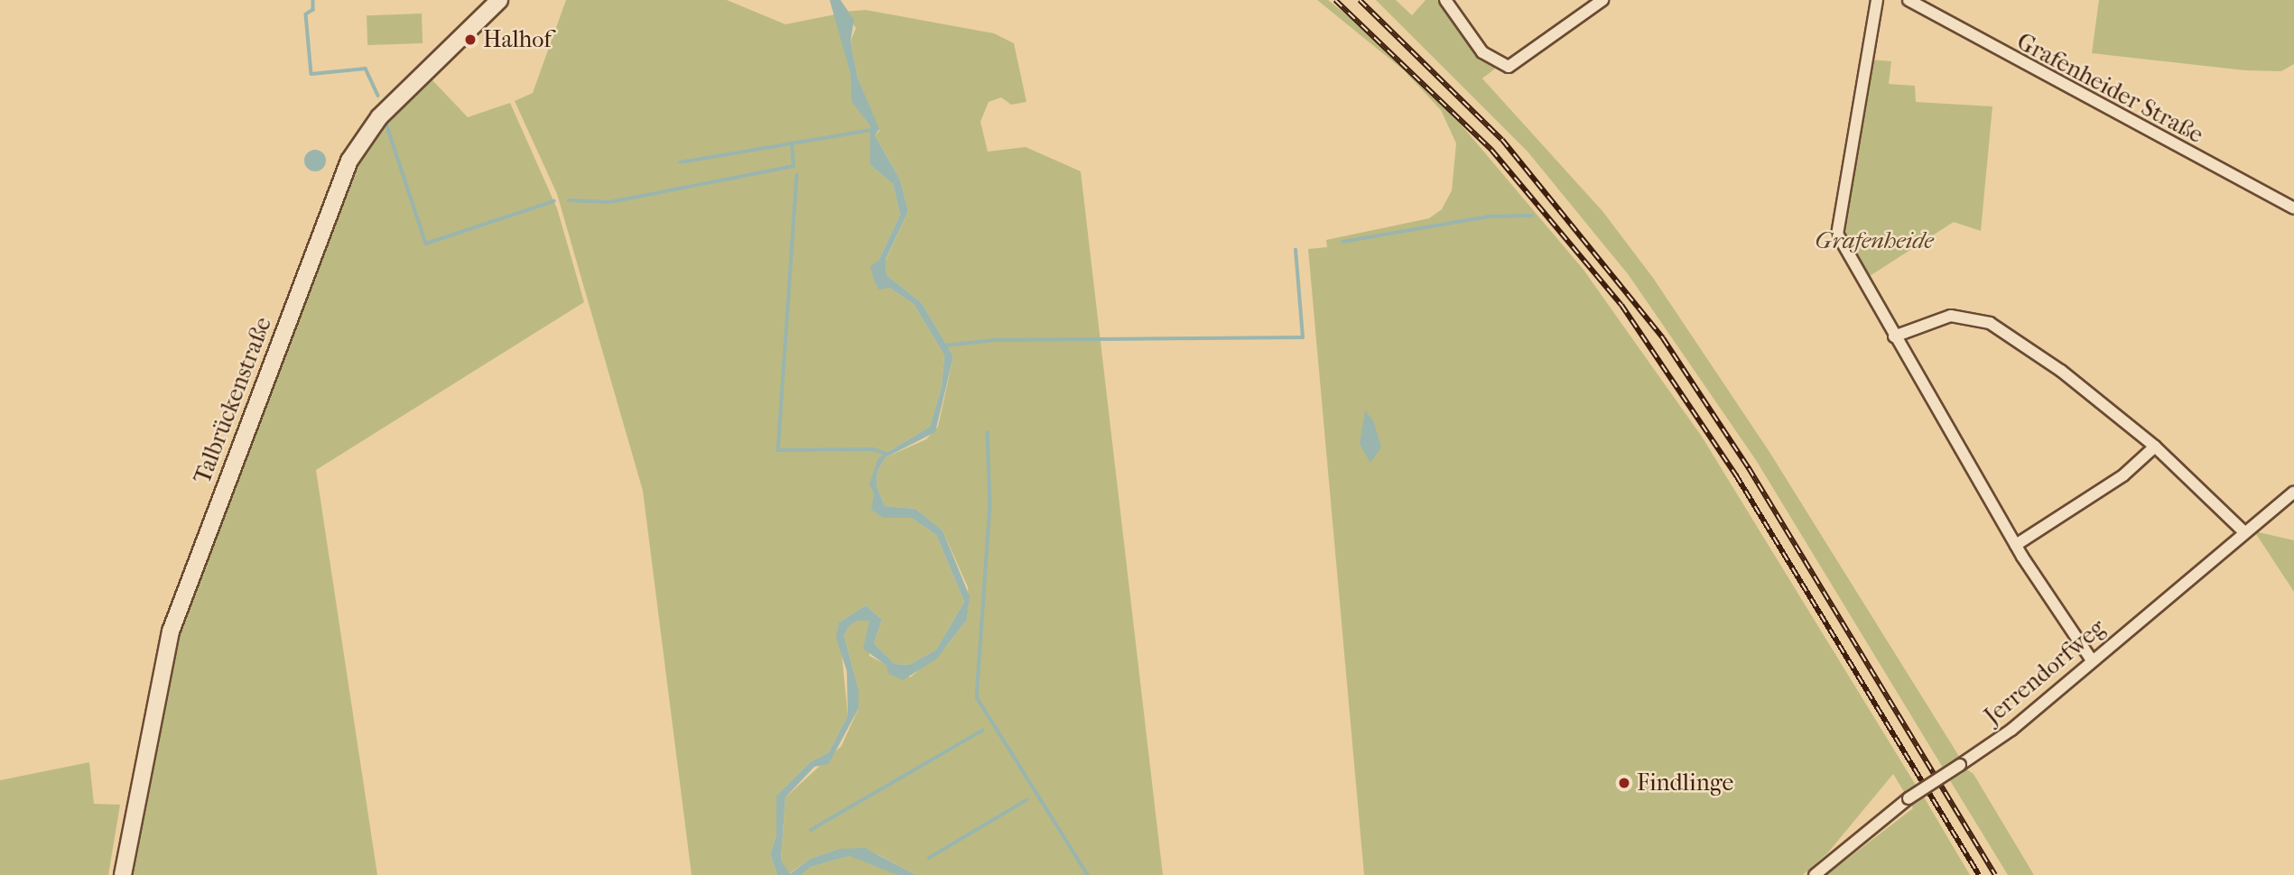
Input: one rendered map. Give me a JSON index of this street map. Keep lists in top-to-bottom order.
{
  "streets": {
    "main road": ["Talbrückenstraße"],
    "street": ["Grafenheider Straße", "Jerrendorfweg"]
  },
  "parks": ["Grafenheide"],
  "places": ["Halhof", "Findlinge"]
}
